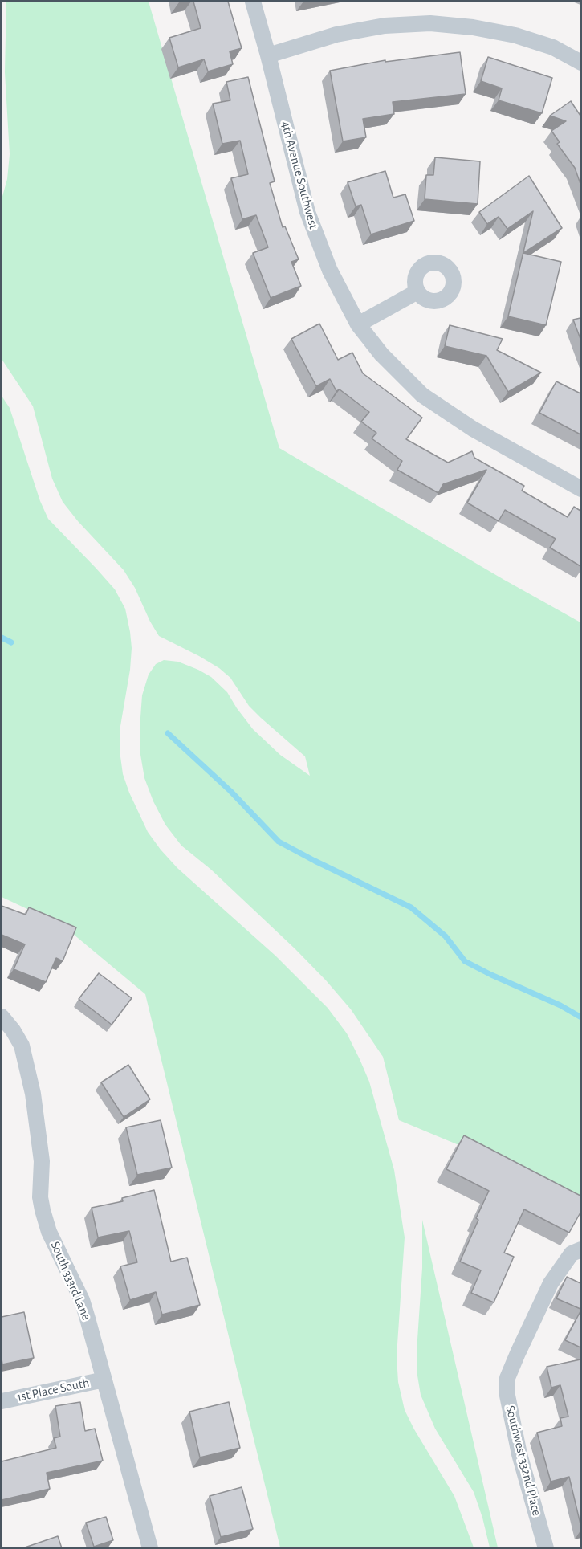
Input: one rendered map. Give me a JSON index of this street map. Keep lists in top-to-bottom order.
{
  "streets": {
    "street": [
      "4th Avenue Southwest",
      "South 333rd Lane",
      "1st Place South",
      "Southwest 332nd Place"
    ]
  },
  "crossings": [
    ["South 333rd Lane", "1st Place South"]
  ]
}
